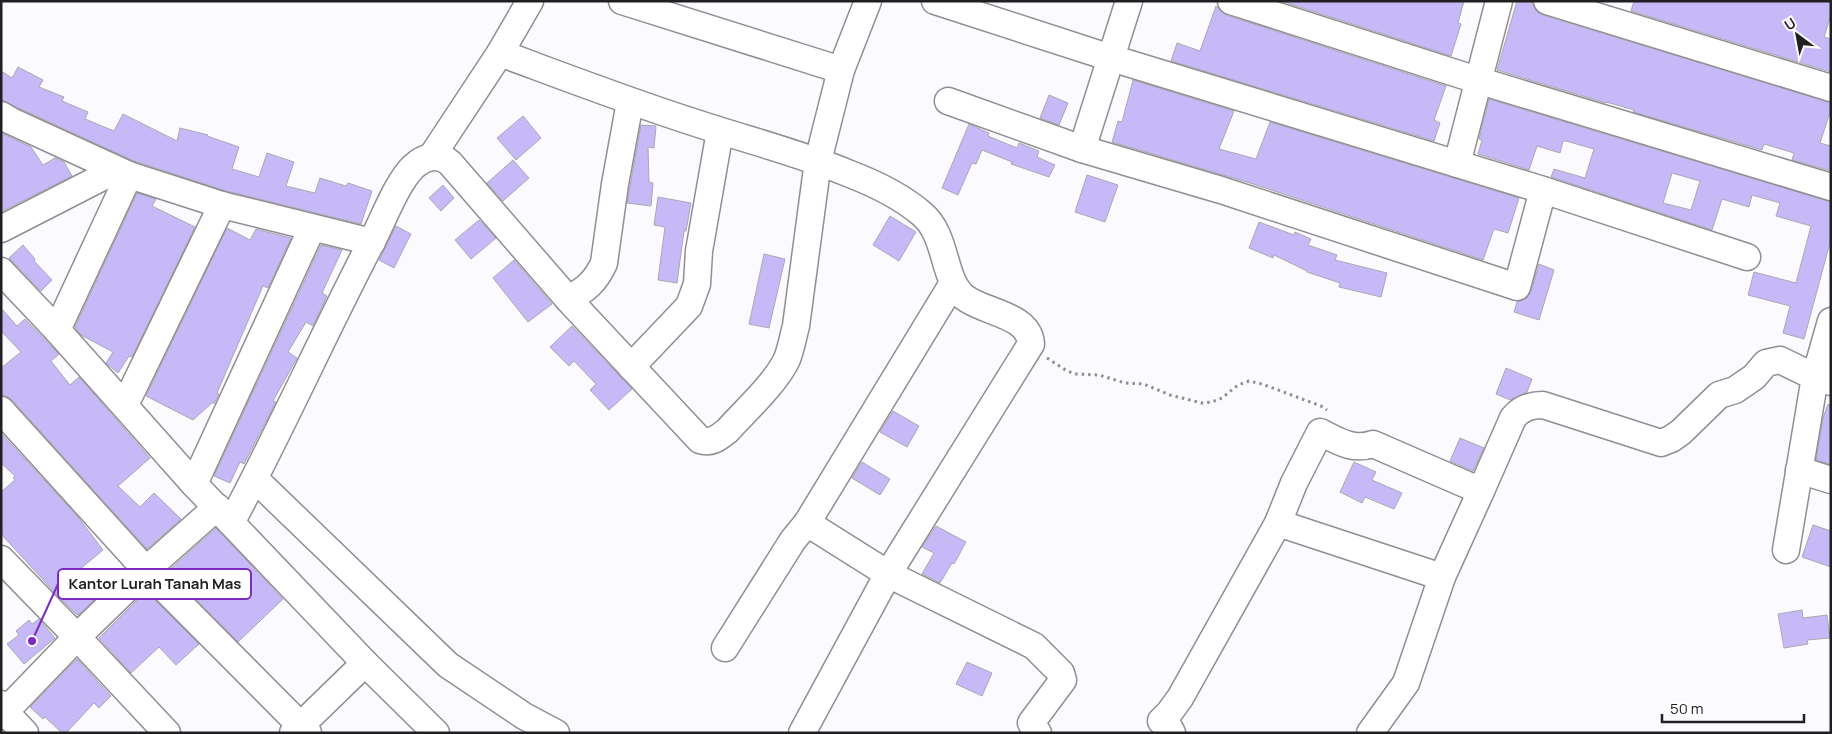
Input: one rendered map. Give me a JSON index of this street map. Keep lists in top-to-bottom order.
{
  "places": ["Kantor Lurah Tanah Mas"],
  "scale_bar": "50 m",
  "north": "top left"
}
